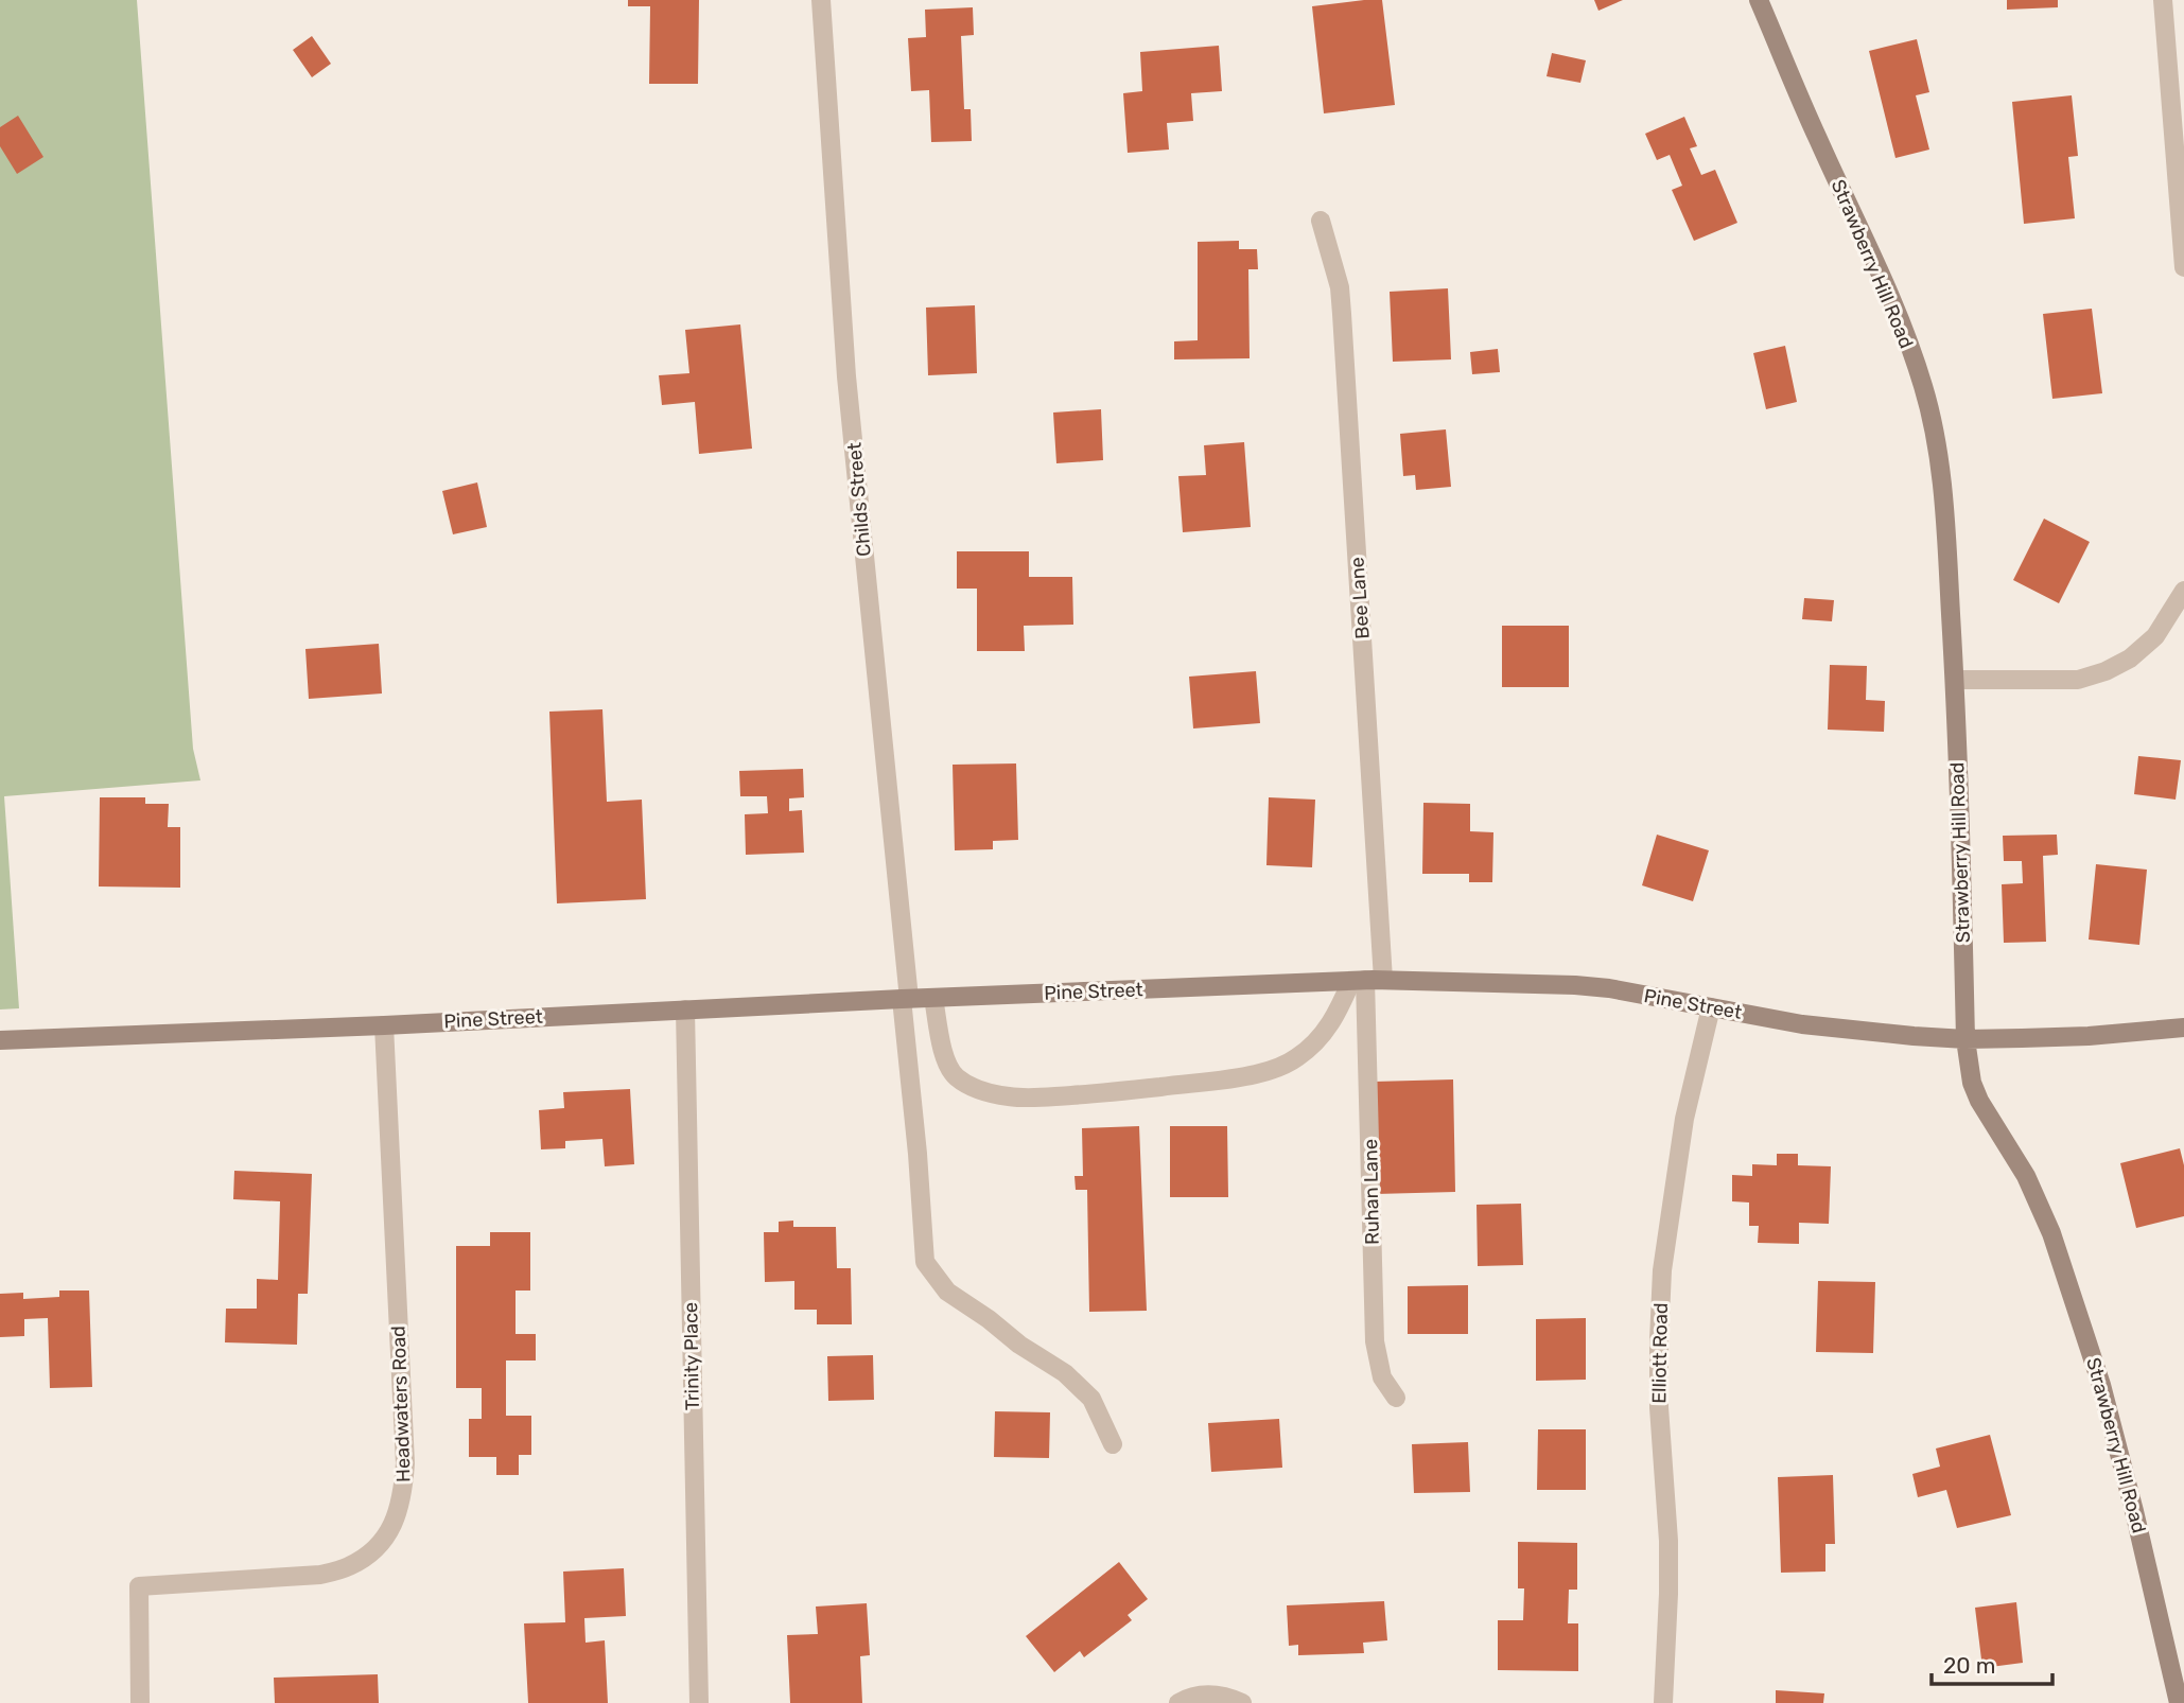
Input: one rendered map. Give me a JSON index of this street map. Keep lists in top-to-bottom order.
{
  "streets": {
    "main road": ["Strawberry Hill Road", "Pine Street"],
    "street": [
      "Childs Street",
      "Bee Lane",
      "Ruhan Lane",
      "Elliott Road",
      "Trinity Place",
      "Headwaters Road"
    ]
  },
  "crossings": [
    ["Strawberry Hill Road", "Pine Street"],
    ["Childs Street", "Pine Street"],
    ["Bee Lane", "Pine Street"],
    ["Bee Lane", "Ruhan Lane"],
    ["Pine Street", "Ruhan Lane"],
    ["Pine Street", "Elliott Road"],
    ["Pine Street", "Trinity Place"],
    ["Pine Street", "Headwaters Road"]
  ],
  "scale_bar": "20 m"
}
